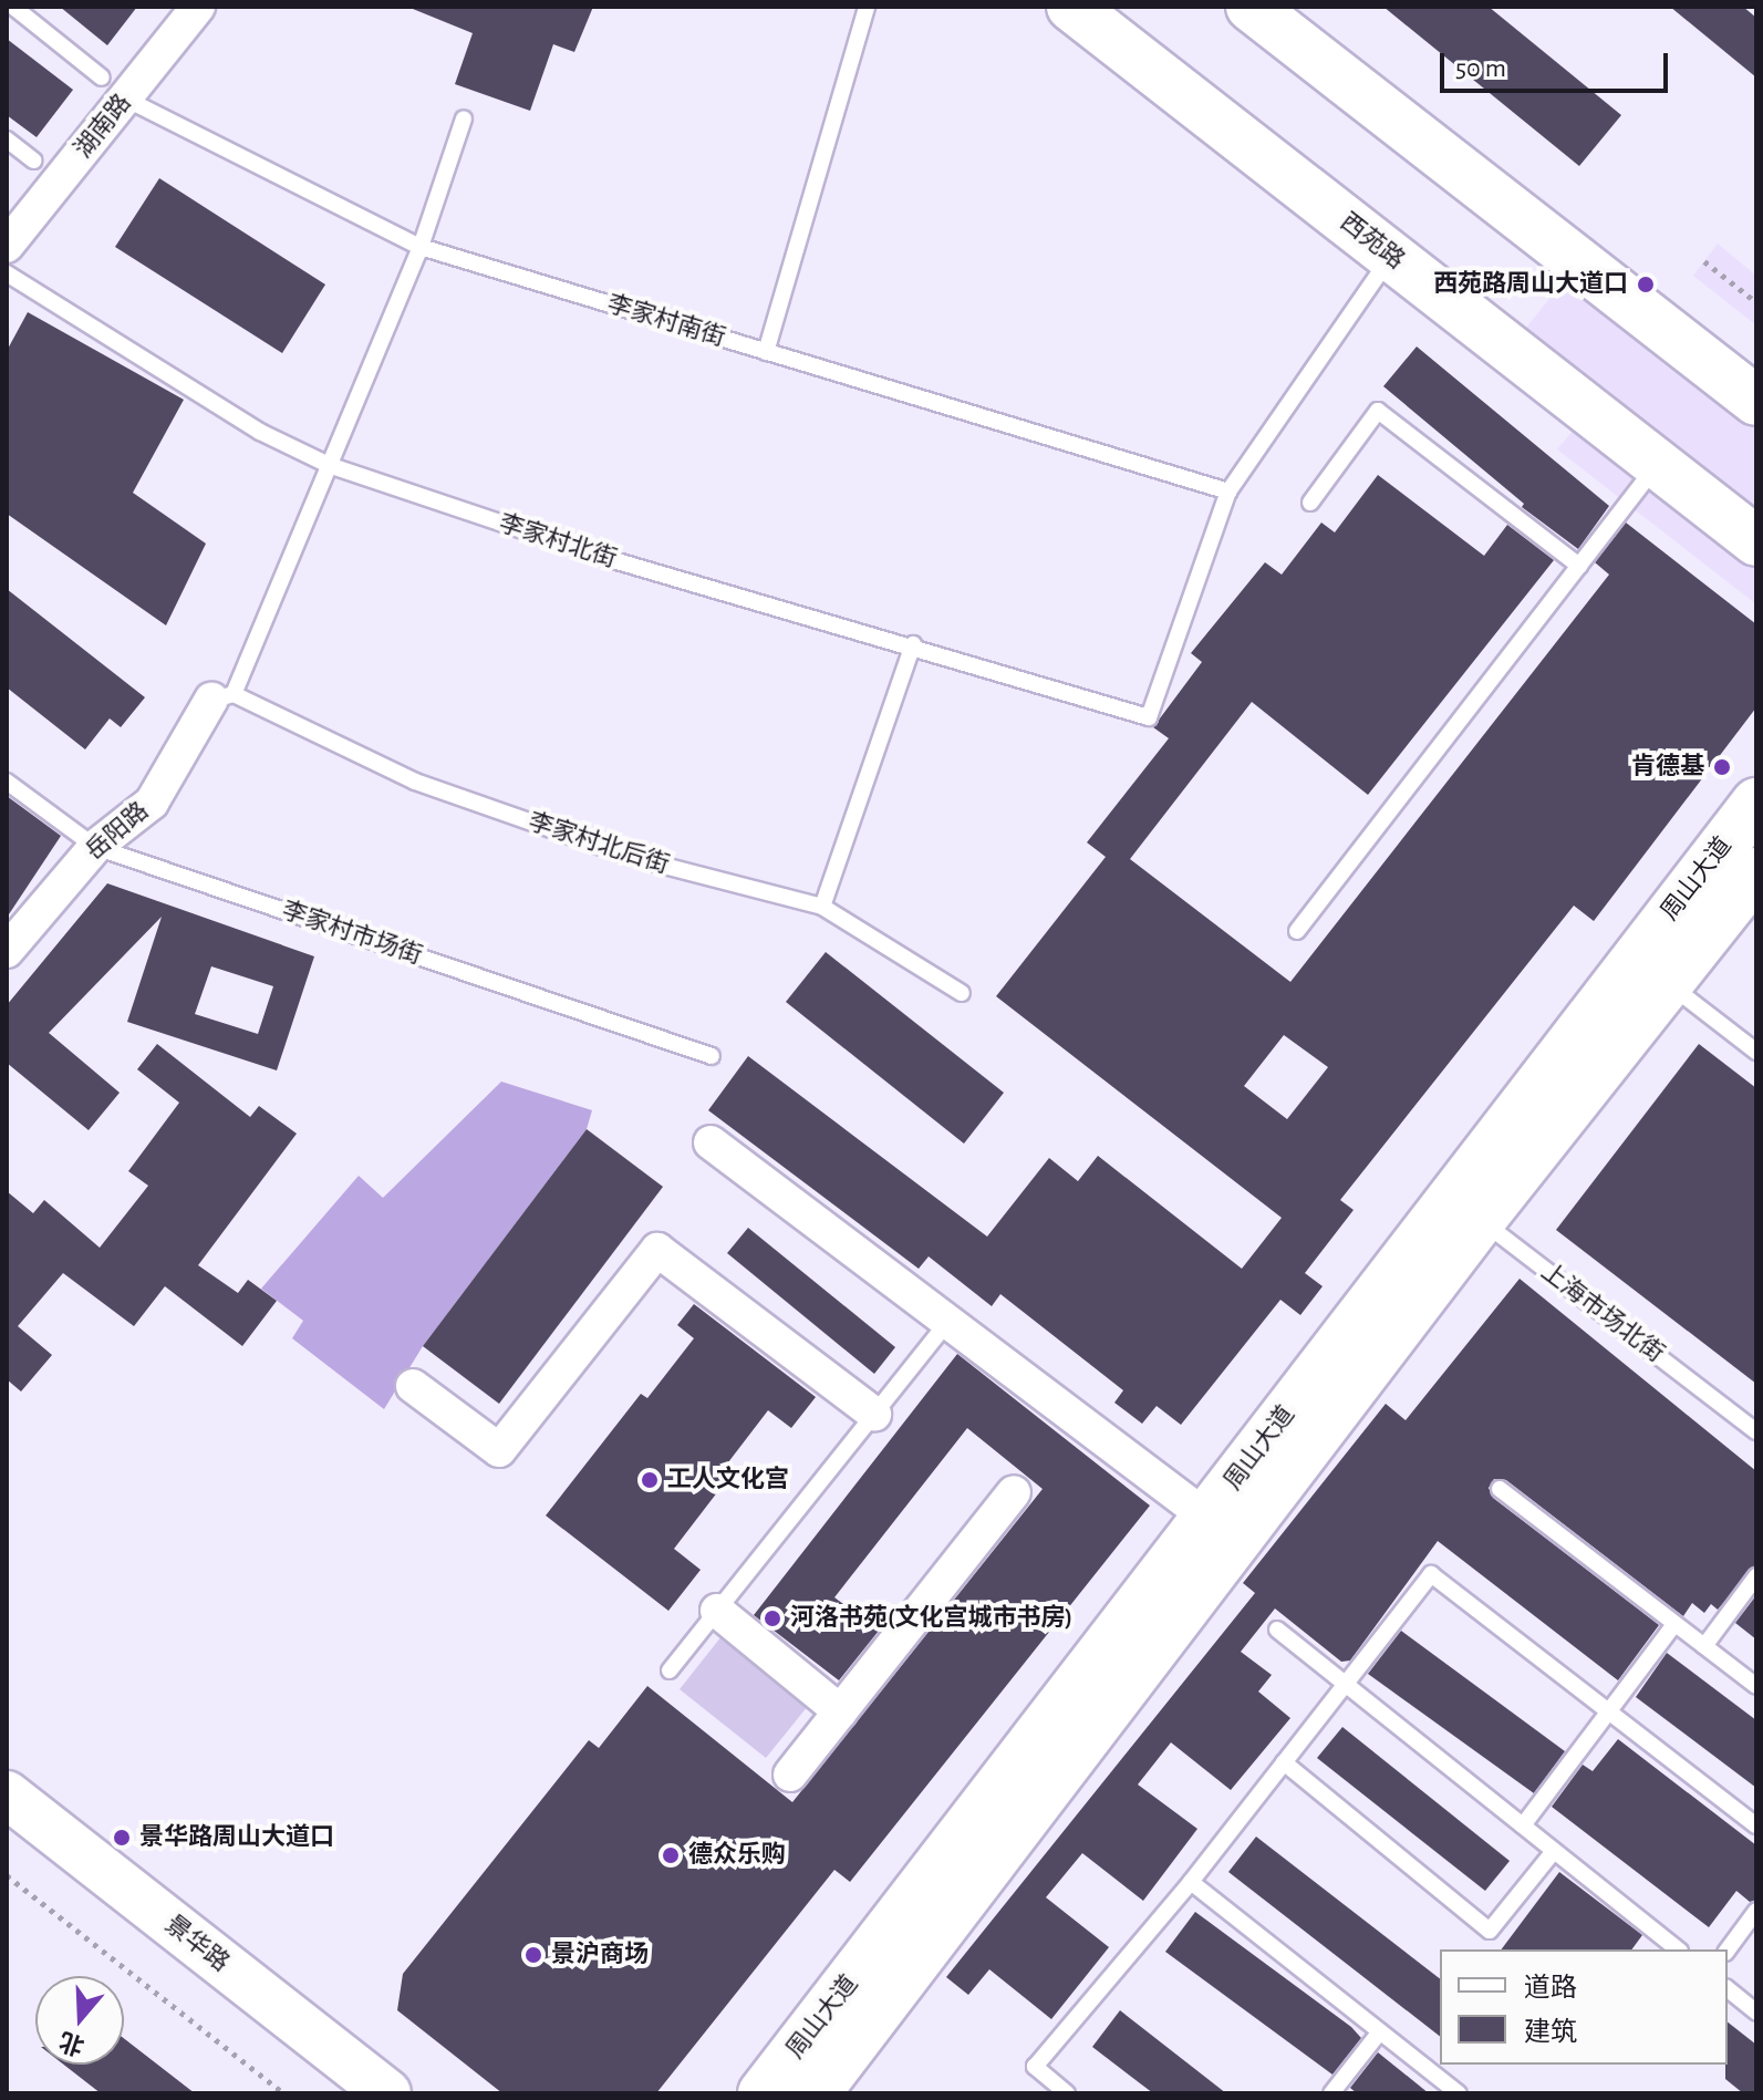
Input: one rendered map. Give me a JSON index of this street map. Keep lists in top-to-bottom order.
{
  "streets": {
    "main road": ["西苑路", "周山大道", "景华路"],
    "street": ["湖南路", "岳阳路"],
    "lane": [
      "李家村南街",
      "李家村北街",
      "李家村北后街",
      "李家村市场街",
      "上海市场北街"
    ]
  },
  "crossings": [
    ["湖南路", "李家村南街"],
    ["李家村南街", "李家村北街"],
    ["岳阳路", "李家村北后街"],
    ["岳阳路", "李家村市场街"],
    ["周山大道", "上海市场北街"]
  ],
  "places": [
    "西苑路周山大道口",
    "肯德基",
    "工人文化宫",
    "河洛书苑(文化宫城市书房)",
    "景华路周山大道口",
    "德众乐购",
    "景沪商场"
  ],
  "legend": ["道路", "建筑"],
  "scale_bar": "50 m",
  "north": "bottom"
}
